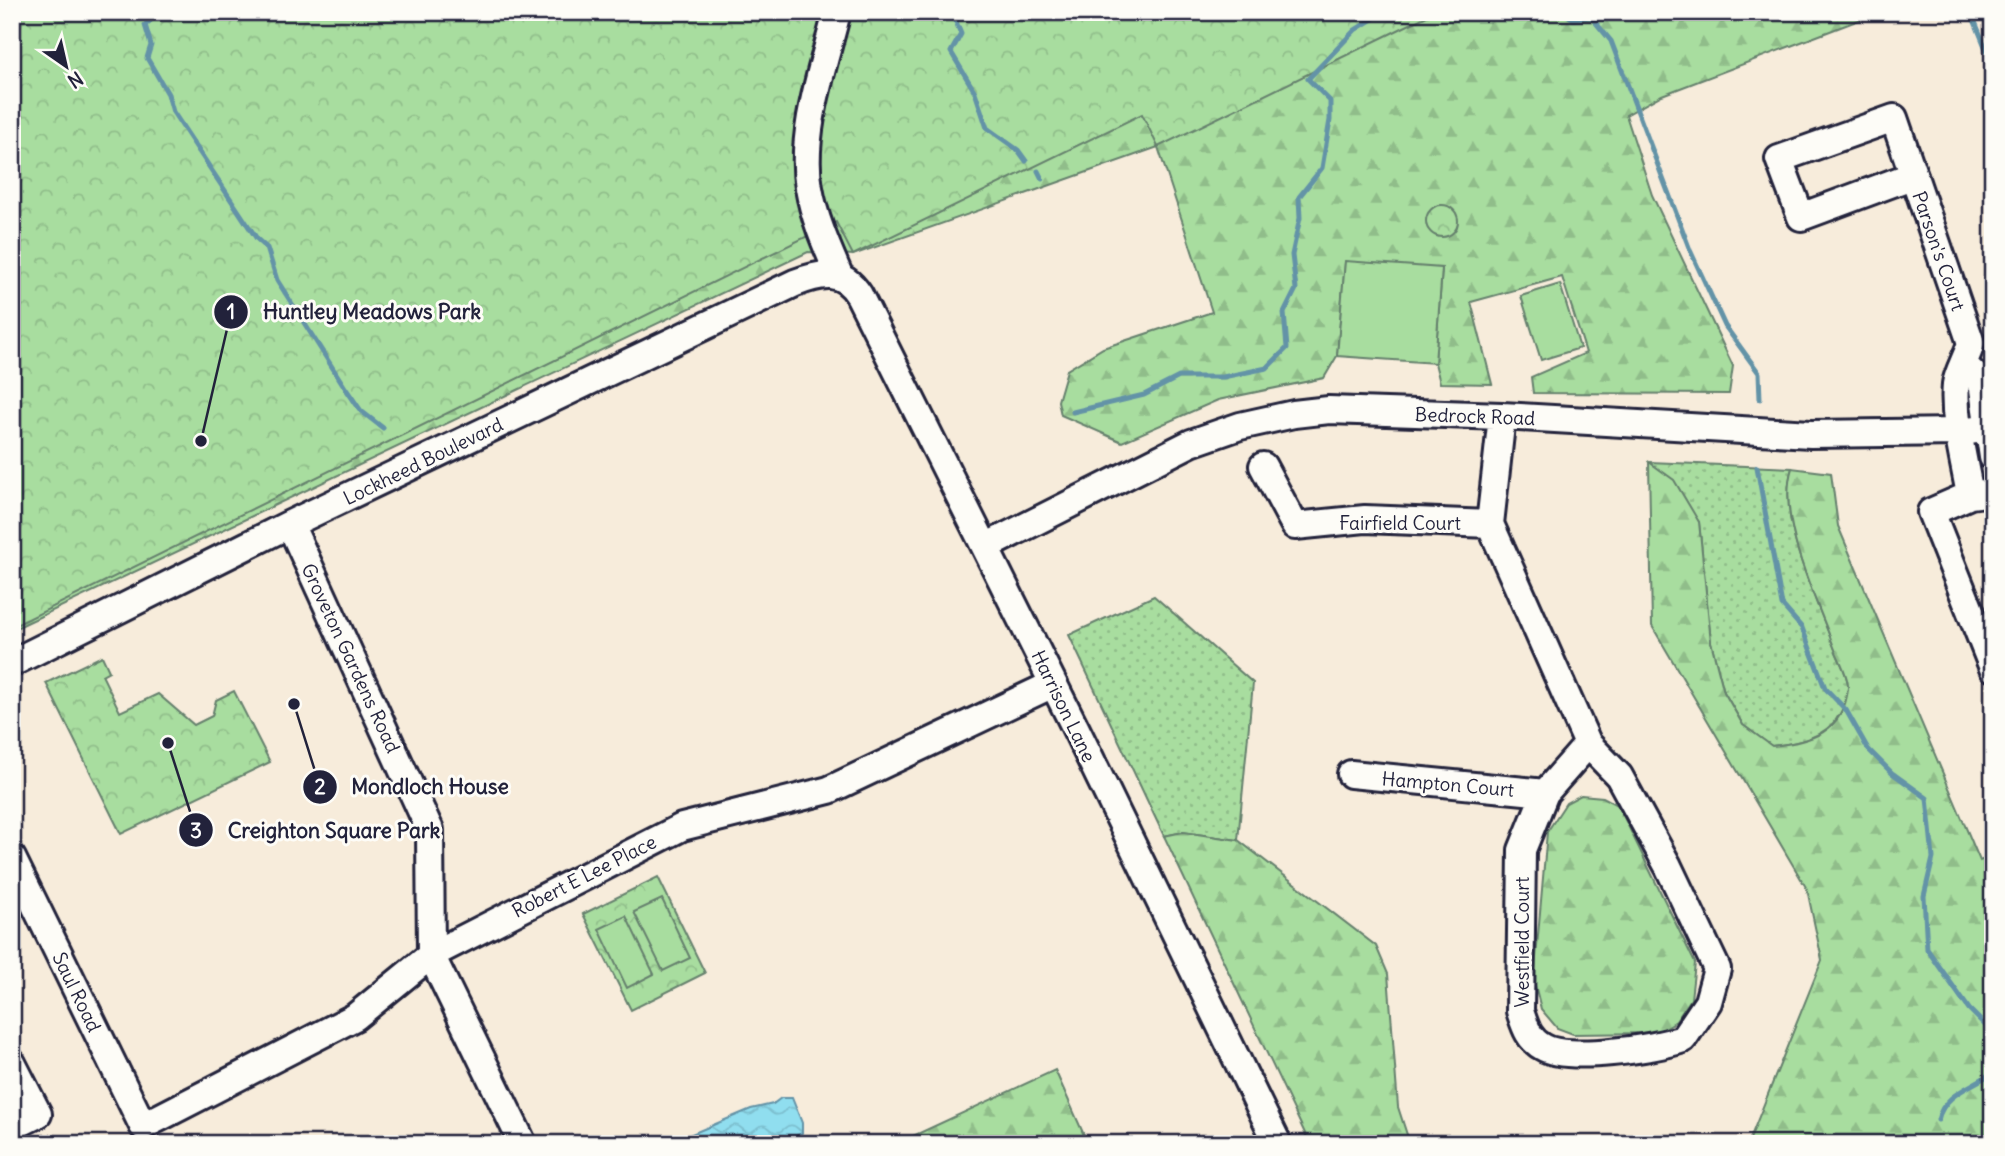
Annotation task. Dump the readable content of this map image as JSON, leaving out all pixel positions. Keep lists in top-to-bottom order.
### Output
{
  "streets": {
    "street": [
      "Parson's Court",
      "Bedrock Road",
      "Lockheed Boulevard",
      "Fairfield Court",
      "Groveton Gardens Road",
      "Harrison Lane",
      "Hampton Court",
      "Robert E Lee Place",
      "Westfield Court",
      "Saul Road"
    ]
  },
  "crossings": [
    ["Parson's Court", "Bedrock Road"],
    ["Bedrock Road", "Harrison Lane"],
    ["Lockheed Boulevard", "Groveton Gardens Road"],
    ["Lockheed Boulevard", "Harrison Lane"],
    ["Fairfield Court", "Westfield Court"],
    ["Groveton Gardens Road", "Robert E Lee Place"],
    ["Harrison Lane", "Robert E Lee Place"],
    ["Hampton Court", "Westfield Court"],
    ["Robert E Lee Place", "Saul Road"]
  ],
  "places": ["Huntley Meadows Park", "Mondloch House", "Creighton Square Park"],
  "north": "bottom right"
}
